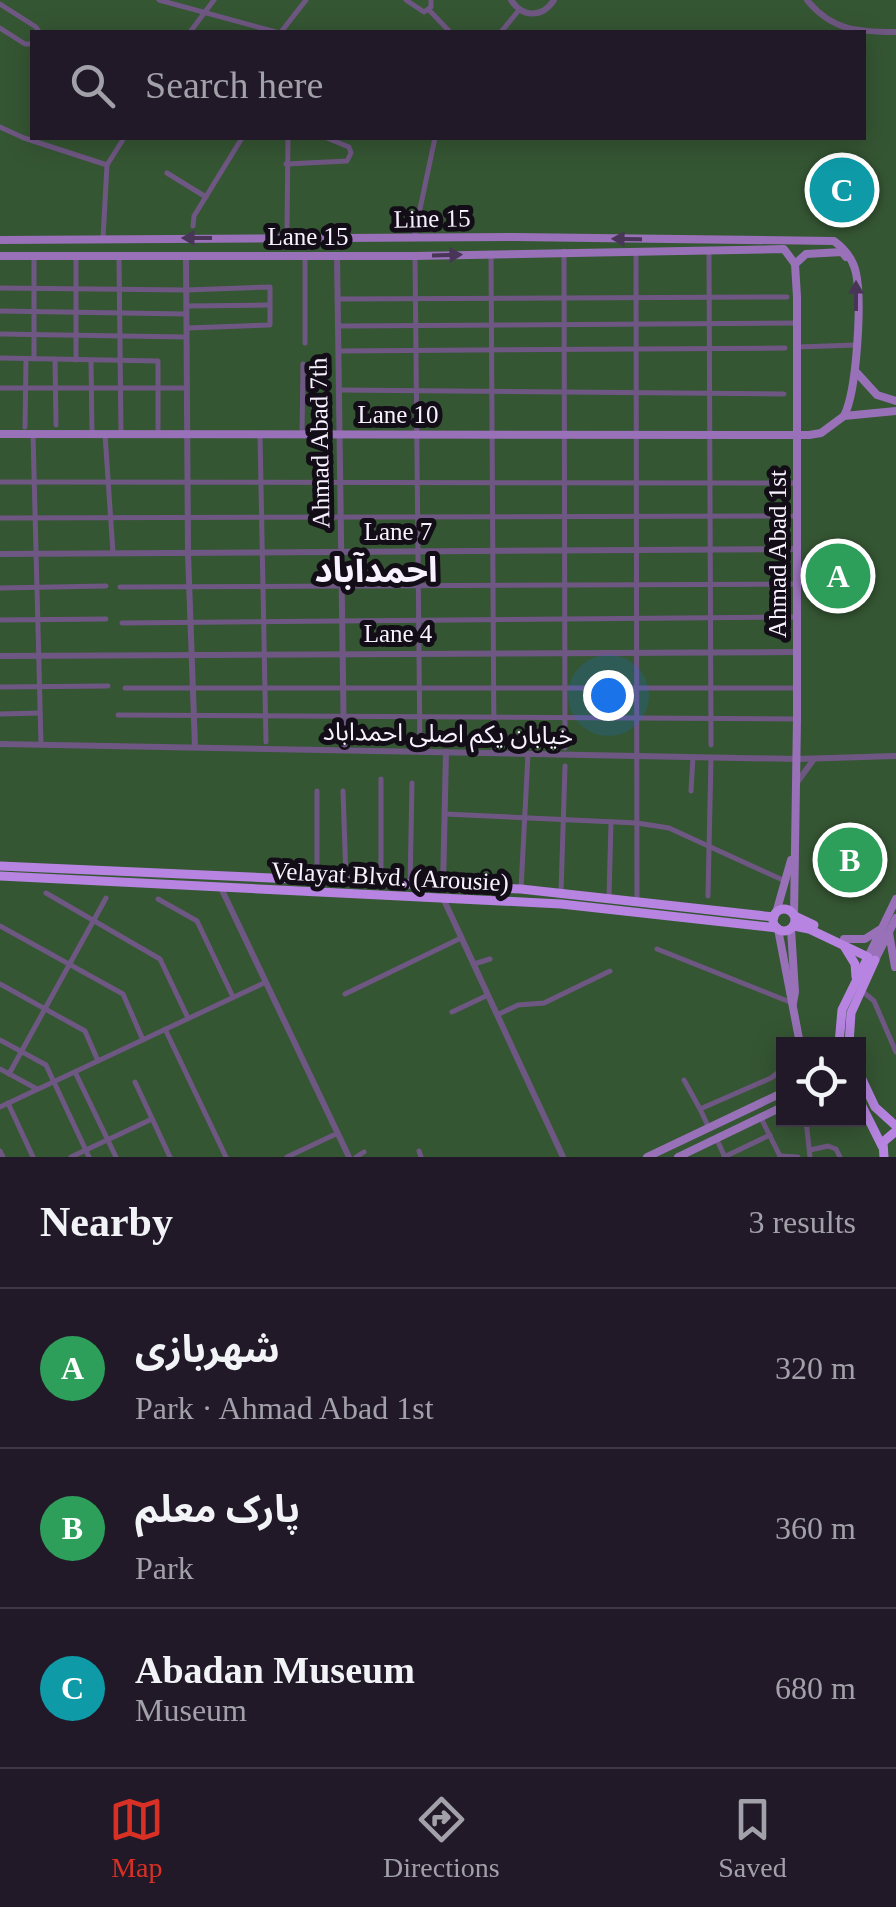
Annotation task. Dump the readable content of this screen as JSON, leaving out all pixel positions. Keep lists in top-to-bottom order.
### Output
{
  "streets": {
    "main road": [
      "Line 15",
      "Lane 15",
      "Lane 10",
      "Ahmad Abad 1st",
      "Velayat Blvd. (Arousie)"
    ],
    "street": [
      "Ahmad Abad 7th",
      "Lane 7",
      "Lane 4",
      "خیابان یکم اصلی احمداباد"
    ]
  },
  "crossings": [
    ["Line 15", "Lane 15"],
    ["Lane 15", "Ahmad Abad 7th"],
    ["Lane 15", "Ahmad Abad 1st"],
    ["Lane 10", "Ahmad Abad 7th"],
    ["Lane 10", "Ahmad Abad 1st"],
    ["Ahmad Abad 7th", "Lane 7"],
    ["Ahmad Abad 7th", "Lane 4"],
    ["Ahmad Abad 7th", "خیابان یکم اصلی احمداباد"],
    ["Lane 7", "Ahmad Abad 1st"],
    ["Ahmad Abad 1st", "Lane 4"],
    ["Ahmad Abad 1st", "خیابان یکم اصلی احمداباد"]
  ],
  "one_way": ["Line 15"],
  "districts": ["احمدآباد"],
  "page": {
    "search": "Search here",
    "pins": ["C", "A", "B"],
    "heading": ["Nearby", "3 results"],
    "list": [
      {
        "mark": "A",
        "name": "شهربازی",
        "note": "Park · Ahmad Abad 1st",
        "value": "320 m"
      },
      {
        "mark": "B",
        "name": "پارک معلم",
        "note": "Park",
        "value": "360 m"
      },
      {
        "mark": "C",
        "name": "Abadan Museum",
        "note": "Museum",
        "value": "680 m"
      }
    ],
    "nav": ["Map", "Directions", "Saved"]
  }
}
